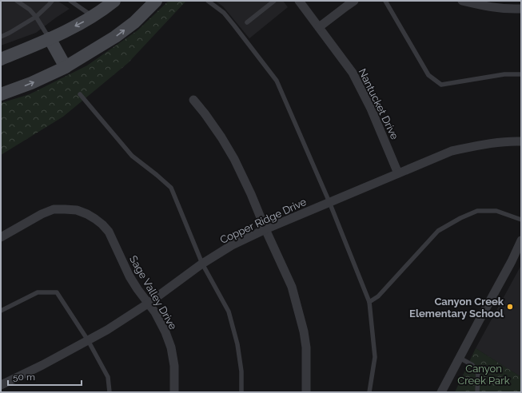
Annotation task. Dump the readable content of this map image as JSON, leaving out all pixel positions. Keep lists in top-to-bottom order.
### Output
{
  "streets": {
    "street": ["Nantucket Drive", "Copper Ridge Drive", "Sage Valley Drive"]
  },
  "crossings": [
    ["Nantucket Drive", "Copper Ridge Drive"],
    ["Copper Ridge Drive", "Sage Valley Drive"]
  ],
  "parks": ["Canyon Creek Park"],
  "places": ["Canyon Creek Elementary School"],
  "scale_bar": "50 m"
}
